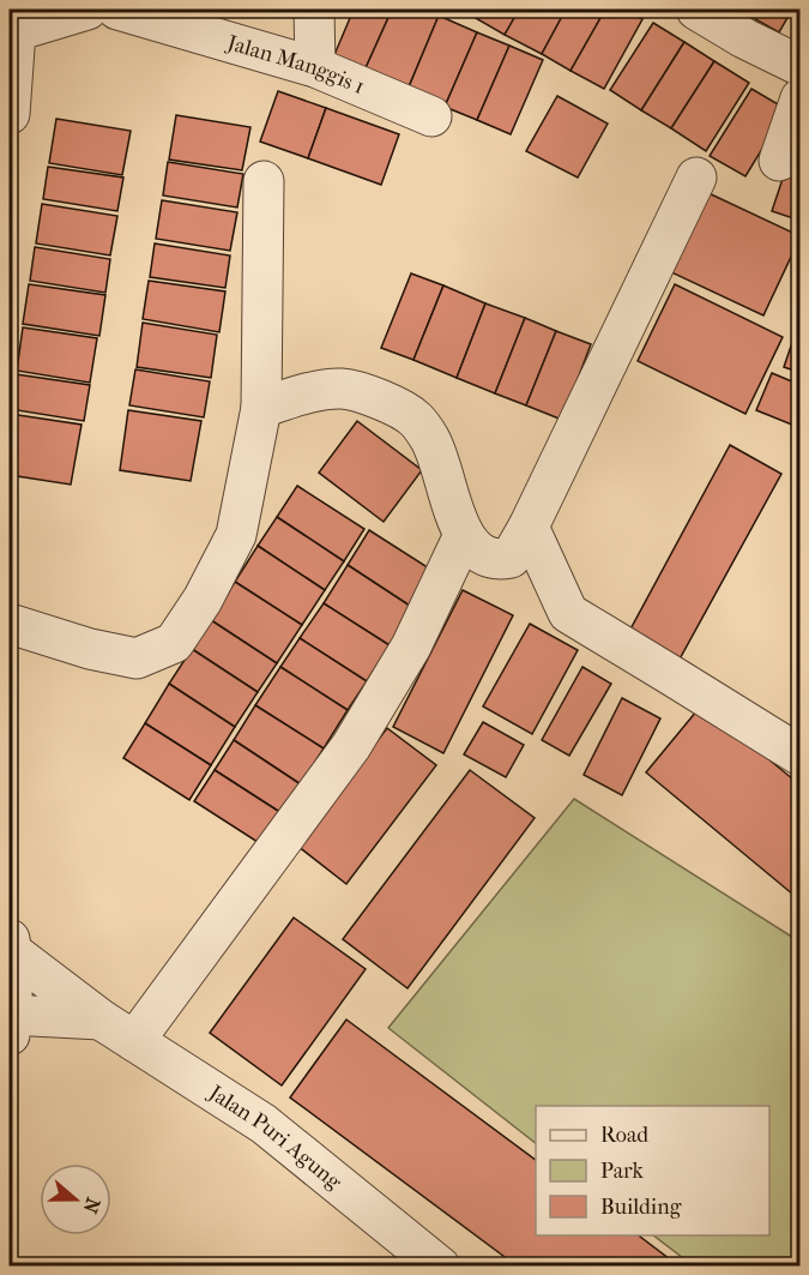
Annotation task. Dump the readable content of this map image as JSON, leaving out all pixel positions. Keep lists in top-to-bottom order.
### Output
{
  "streets": {
    "street": ["Jalan Manggis 1", "Jalan Puri Agung"]
  },
  "legend": ["Road", "Park", "Building"],
  "north": "right"
}
